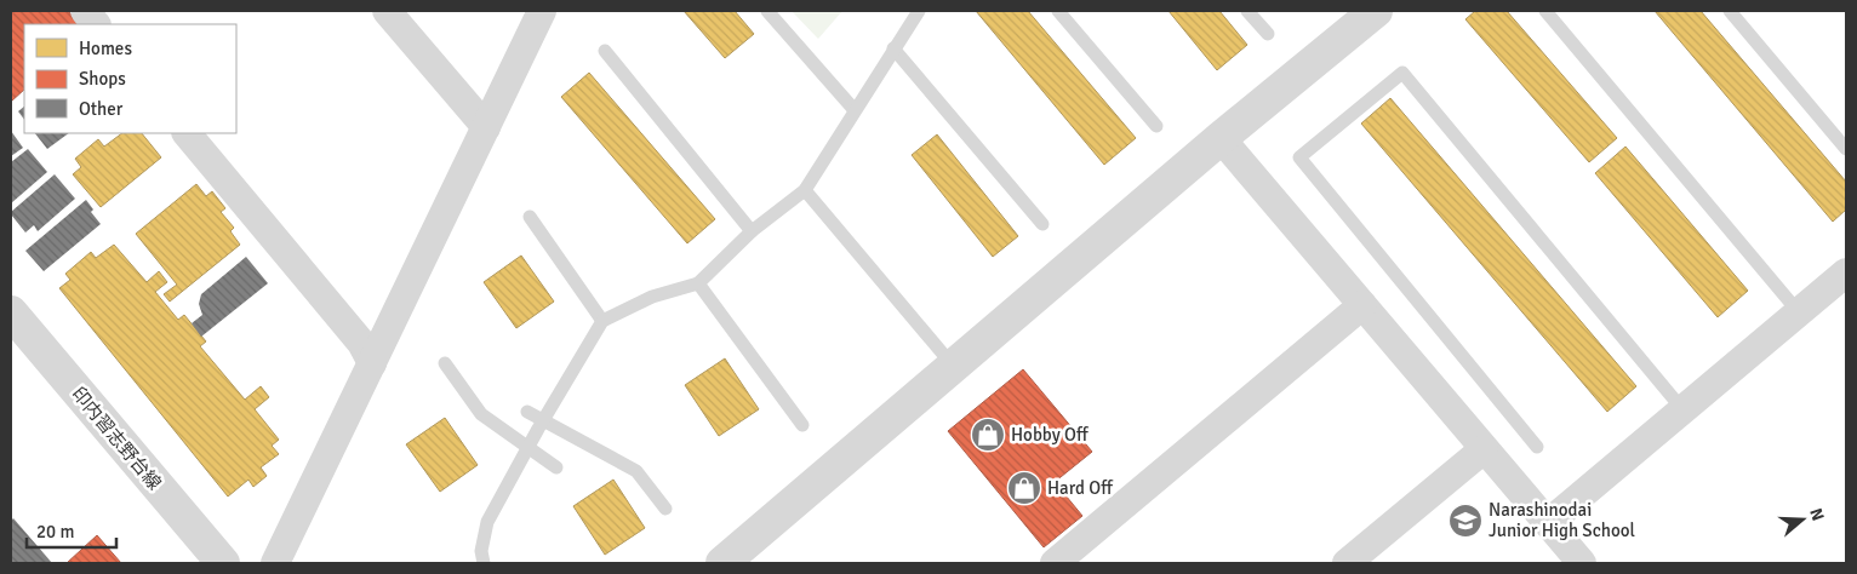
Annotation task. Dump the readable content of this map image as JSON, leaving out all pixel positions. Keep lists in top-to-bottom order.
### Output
{
  "streets": {
    "street": ["印内習志野台線"]
  },
  "places": {
    "shop": ["Hobby Off", "Hard Off"],
    "school or university": ["Narashinodai Junior High School"]
  },
  "legend": ["Homes", "Shops", "Other"],
  "scale_bar": "20 m",
  "north": "right"
}
